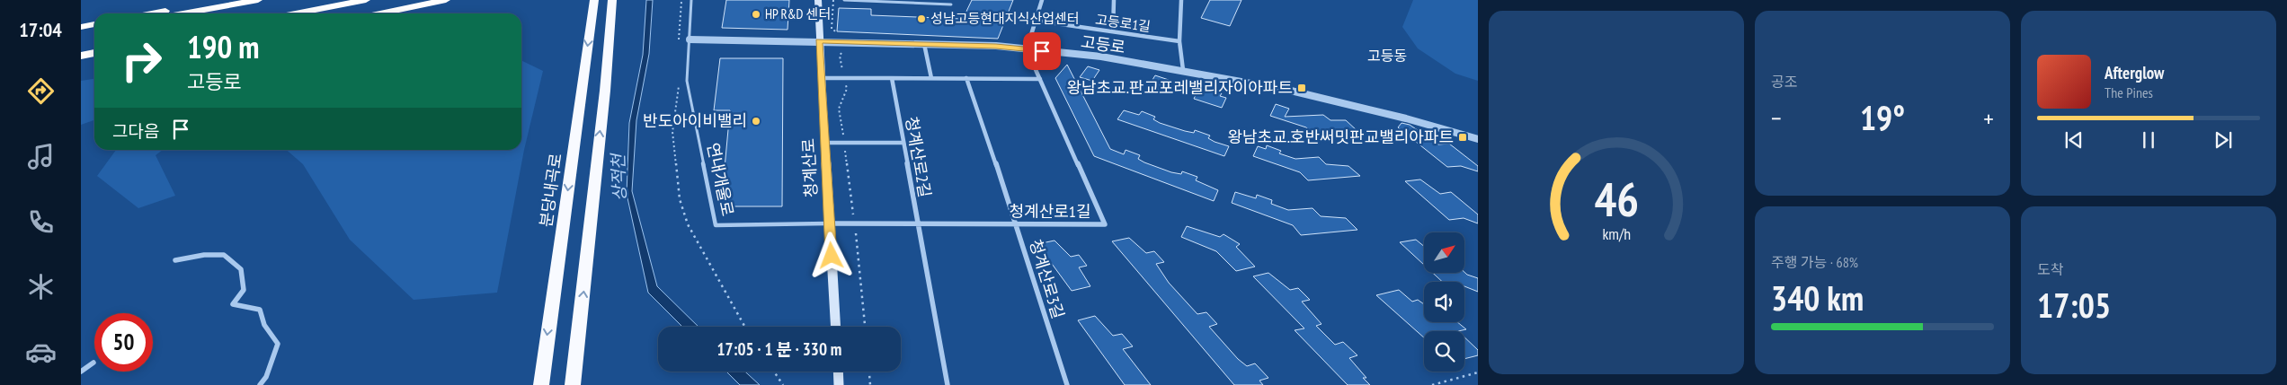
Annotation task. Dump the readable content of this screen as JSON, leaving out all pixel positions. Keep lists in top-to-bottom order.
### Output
{
  "streets": {
    "highway": ["분당내곡로"],
    "main road": ["청계산로"],
    "street": [
      "고등로1길",
      "고등로",
      "청계산로2길",
      "청계산로1길",
      "청계산로3길"
    ],
    "lane": ["연내개울로"]
  },
  "crossings": [
    ["고등로", "청계산로"],
    ["고등로", "연내개울로"],
    ["고등로", "청계산로1길"],
    ["청계산로2길", "청계산로1길"],
    ["청계산로", "연내개울로"],
    ["청계산로", "청계산로1길"],
    ["연내개울로", "청계산로1길"],
    ["청계산로1길", "청계산로3길"]
  ],
  "districts": ["고등동"],
  "water": ["상적천"],
  "places": {
    "other": ["HP R&D 센터", "성남고등현대지식산업센터", "반도아이비밸리"],
    "transit": ["왕남초교.판교포레밸리자이아파트", "왕남초교.호반써밋판교밸리아파트"]
  },
  "north": "top right",
  "page": {
    "tabs": "17:04",
    "tile": [
      "공조",
      ["주행 가능 · 68%", "340 km"],
      ["도착", "17:05"]
    ],
    "turn": ["190 m", "고등로"],
    "song": ["Afterglow", "The Pines"],
    "heat": ["−", "19°", "+"],
    "then": "그다음",
    "limit": "50",
    "trip": "17:05 · 1 분 · 330 m",
    "gauge": ["46", "km/h"]
  }
}
